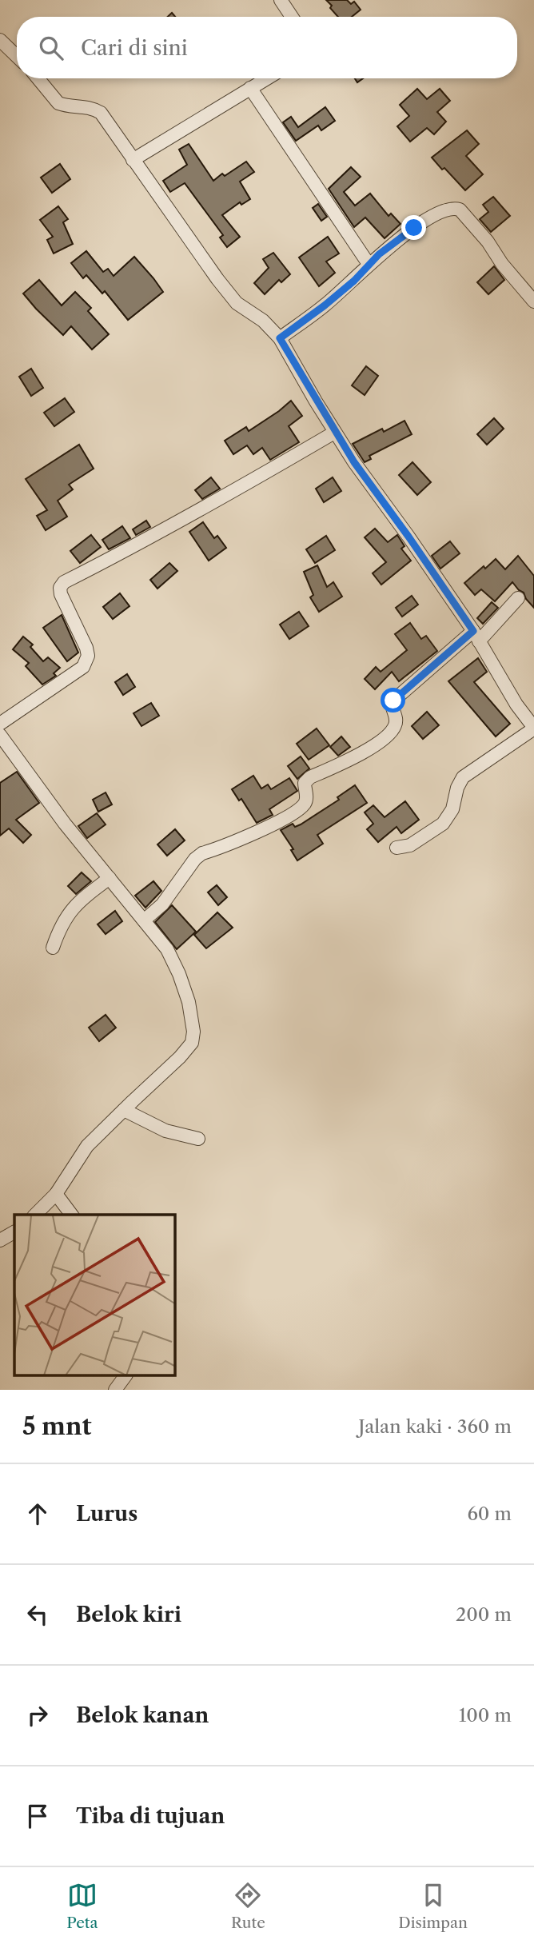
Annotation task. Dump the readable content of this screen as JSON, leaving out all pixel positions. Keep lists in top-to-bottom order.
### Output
{
  "page": {
    "search": "Cari di sini",
    "heading": ["5 mnt", "Jalan kaki · 360 m"],
    "list": [
      ["Lurus", "60 m"],
      ["Belok kiri", "200 m"],
      ["Belok kanan", "100 m"],
      "Tiba di tujuan"
    ],
    "nav": ["Peta", "Rute", "Disimpan"]
  }
}
